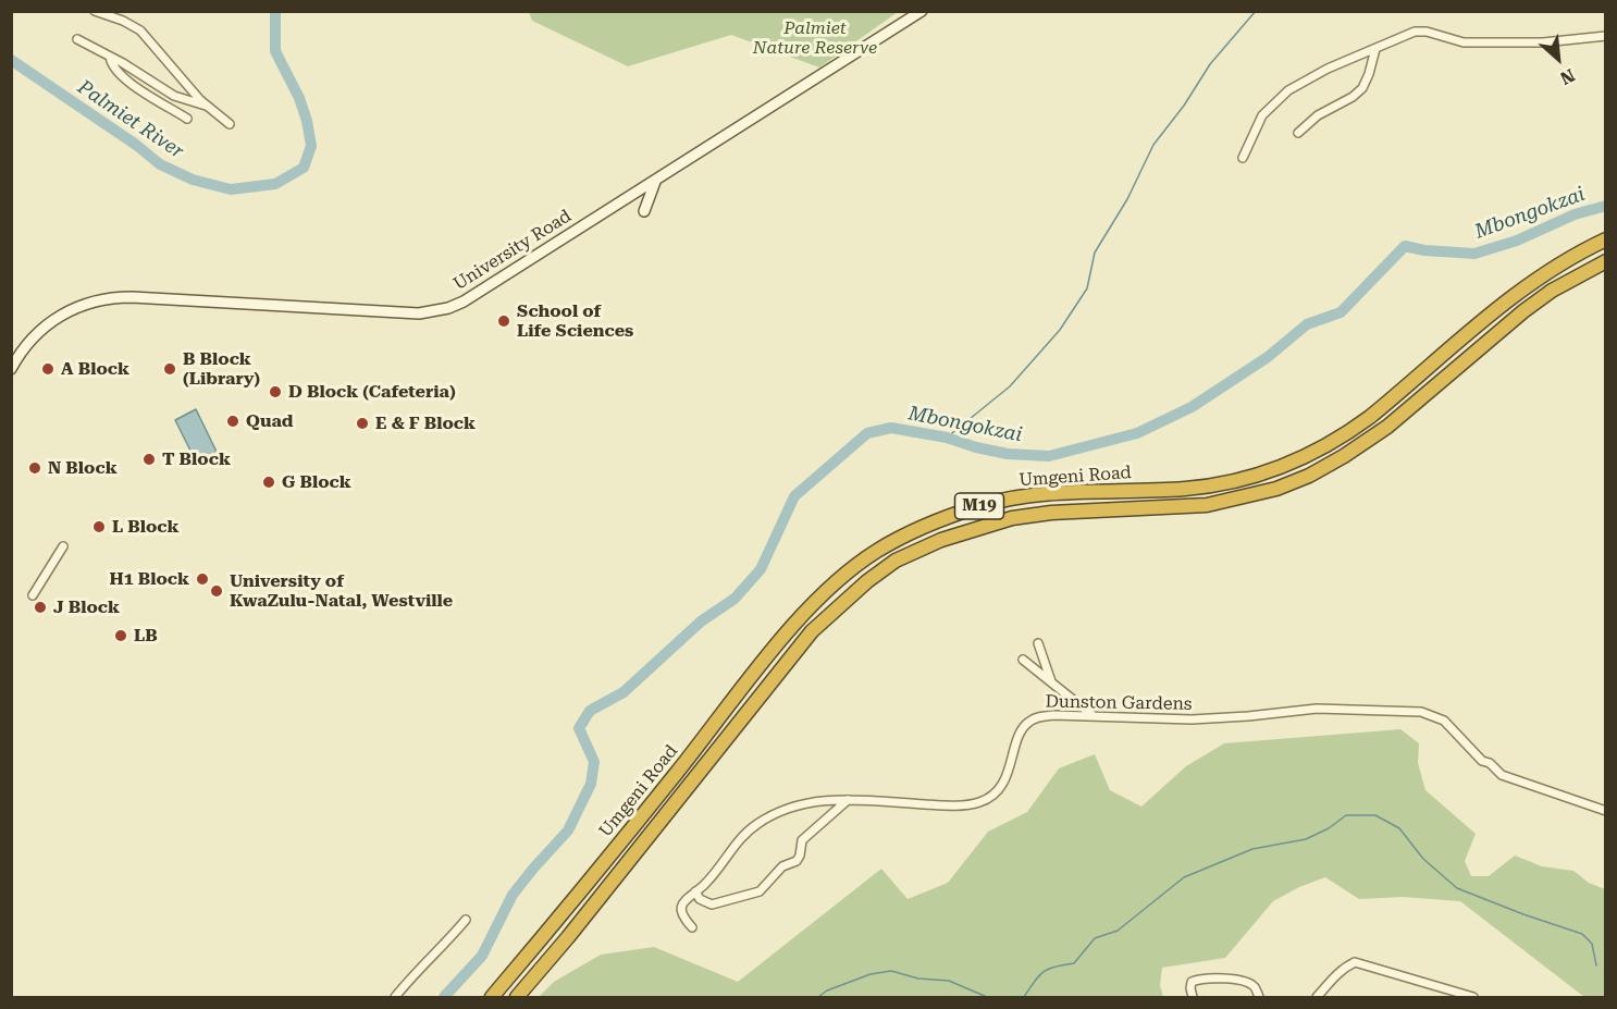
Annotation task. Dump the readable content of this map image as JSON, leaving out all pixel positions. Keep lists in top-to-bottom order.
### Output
{
  "streets": {
    "highway": ["Umgeni Road", "M19"],
    "street": ["University Road", "Dunston Gardens"]
  },
  "water": ["Palmiet River", "Mbongokzai"],
  "parks": ["Palmiet Nature Reserve"],
  "places": [
    "School of Life Sciences",
    "A Block",
    "B Block (Library)",
    "D Block (Cafeteria)",
    "Quad",
    "E & F Block",
    "T Block",
    "N Block",
    "G Block",
    "L Block",
    "H1 Block",
    "University of KwaZulu-Natal, Westville",
    "J Block",
    "LB"
  ],
  "north": "bottom right"
}
